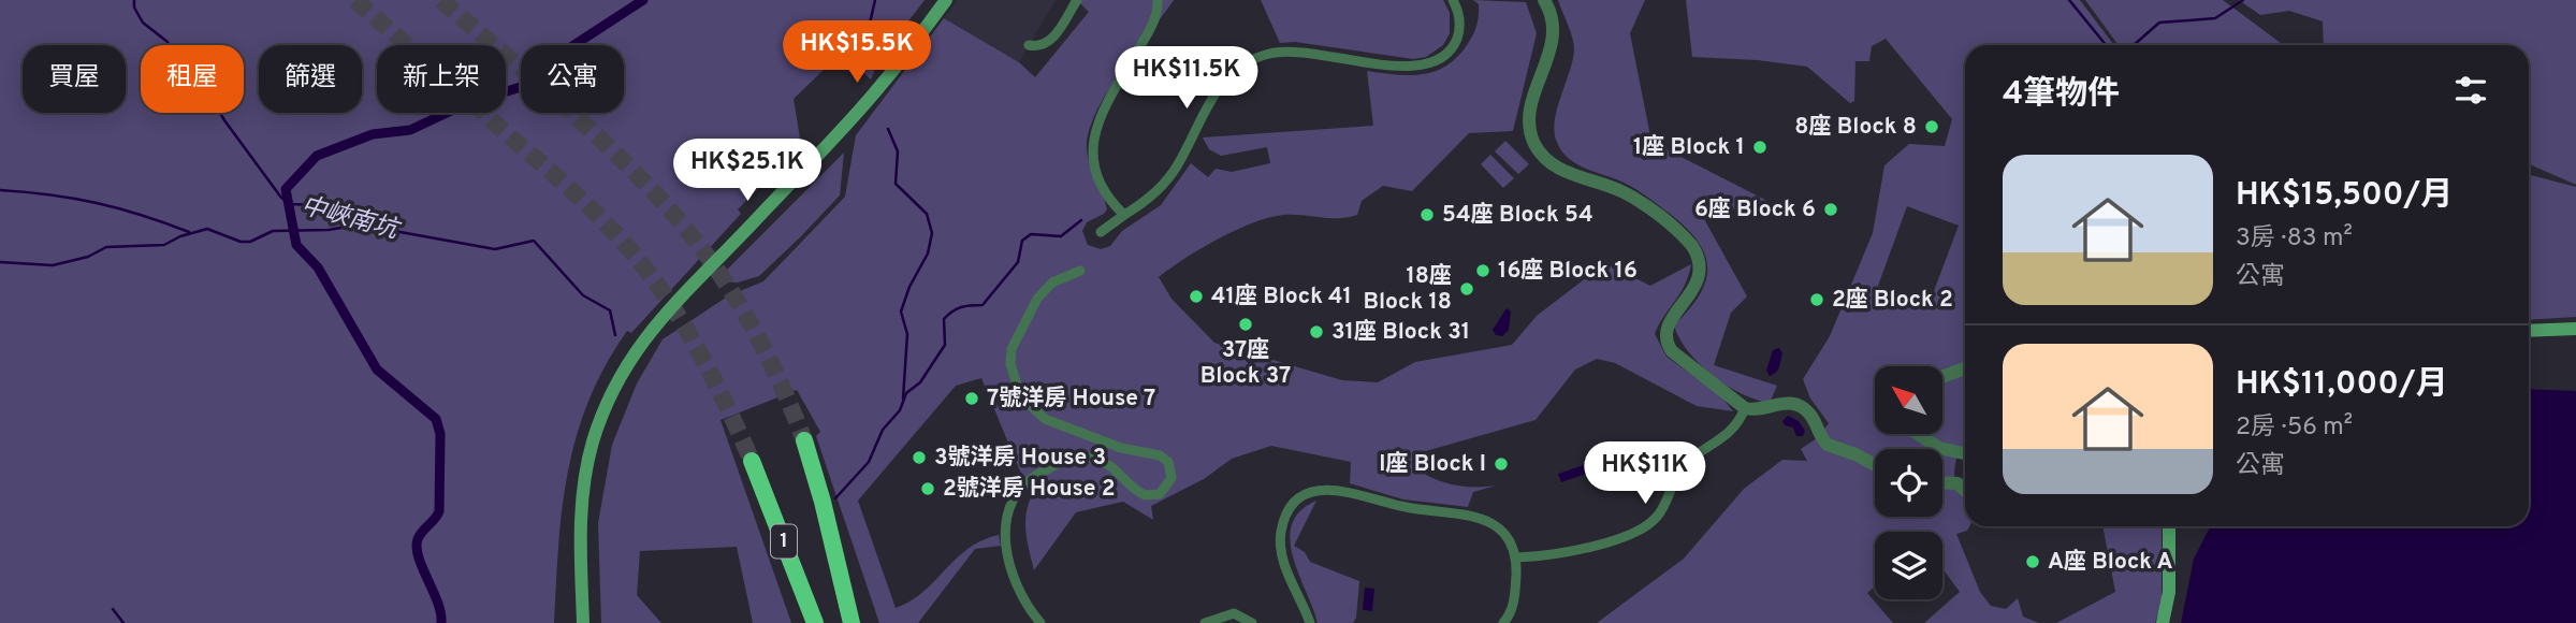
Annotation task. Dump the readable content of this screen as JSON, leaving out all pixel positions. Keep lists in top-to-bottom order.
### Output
{
  "streets": {
    "highway": ["1"]
  },
  "water": ["中峽南坑"],
  "places": [
    "8座 Block 8",
    "1座 Block 1",
    "6座 Block 6",
    "54座 Block 54",
    "16座 Block 16",
    "18座 Block 18",
    "41座 Block 41",
    "2座 Block 2",
    "37座 Block 37",
    "31座 Block 31",
    "7號洋房 House 7",
    "3號洋房 House 3",
    "I座 Block I",
    "2號洋房 House 2",
    "A座 Block A"
  ],
  "north": "top left",
  "page": {
    "price": [
      "HK$15.5K",
      "HK$11.5K",
      "HK$25.1K",
      "HK$11K"
    ],
    "chip": [
      "買屋",
      "租屋",
      "篩選",
      "新上架",
      "公寓"
    ],
    "heading": "4筆物件",
    "list": [
      {
        "name": "HK$15,500/月",
        "note": "3房 · 83 m² · 公寓"
      },
      {
        "name": "HK$11,000/月",
        "note": "2房 · 56 m² · 公寓"
      }
    ]
  }
}
